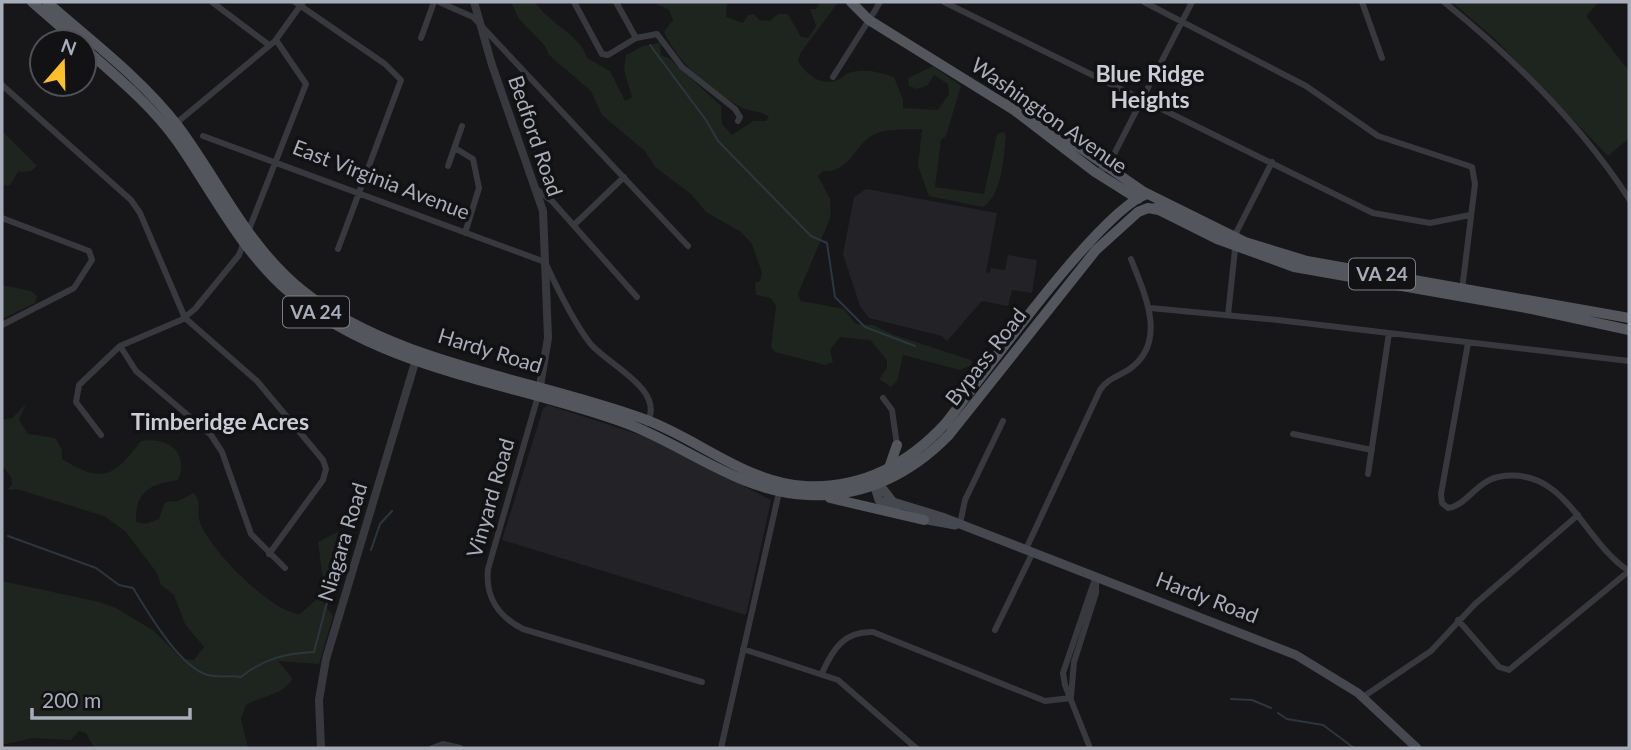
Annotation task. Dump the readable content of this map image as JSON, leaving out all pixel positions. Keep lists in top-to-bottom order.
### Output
{
  "streets": {
    "main road": [
      "Washington Avenue",
      "VA 24",
      "Hardy Road",
      "Bypass Road"
    ],
    "street": [
      "Bedford Road",
      "East Virginia Avenue",
      "Vinyard Road",
      "Niagara Road"
    ]
  },
  "crossings": [
    ["Washington Avenue", "VA 24"],
    ["Washington Avenue", "Bypass Road"],
    ["Bedford Road", "East Virginia Avenue"],
    ["Bedford Road", "Hardy Road"],
    ["Bedford Road", "Vinyard Road"],
    ["East Virginia Avenue", "Vinyard Road"],
    ["VA 24", "Hardy Road"],
    ["VA 24", "Bypass Road"],
    ["Hardy Road", "Bypass Road"],
    ["Hardy Road", "Vinyard Road"],
    ["Hardy Road", "Niagara Road"]
  ],
  "districts": ["Blue Ridge Heights", "Timberidge Acres"],
  "scale_bar": "200 m",
  "north": "top"
}
